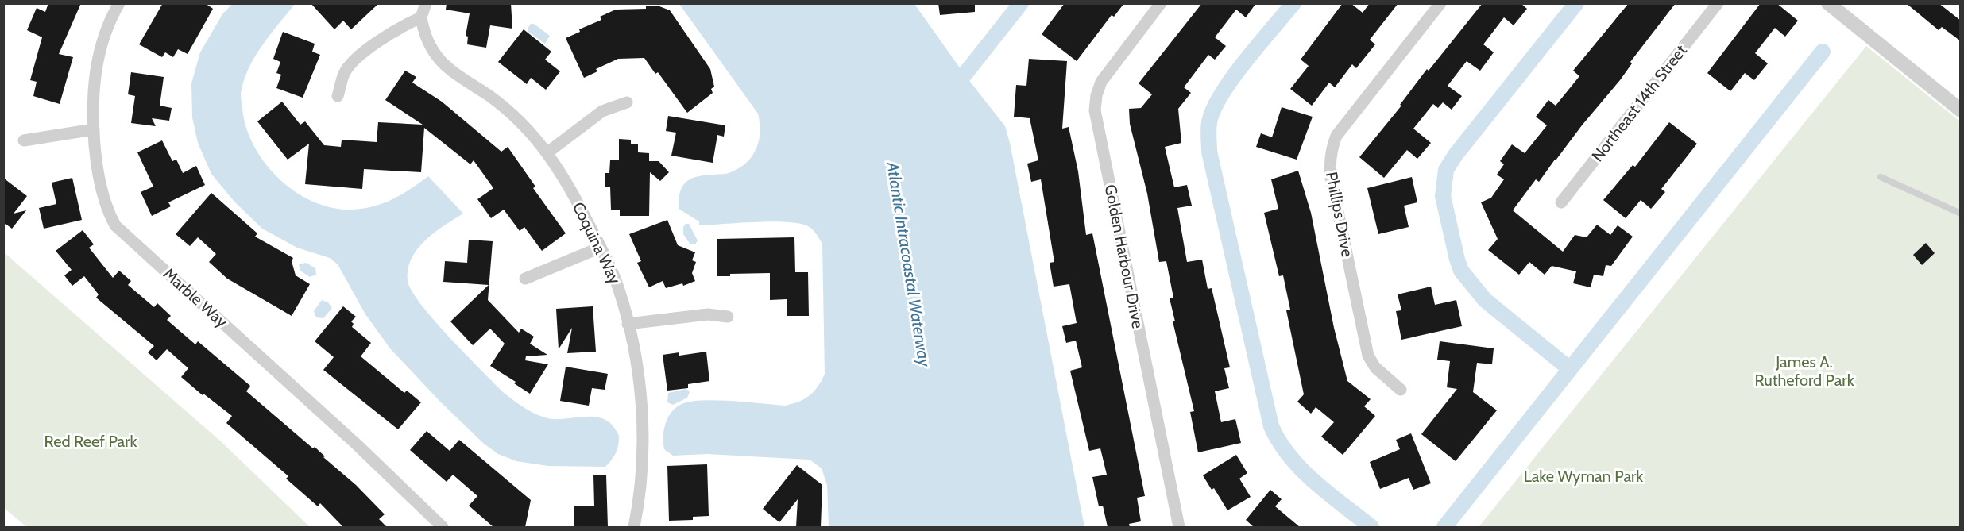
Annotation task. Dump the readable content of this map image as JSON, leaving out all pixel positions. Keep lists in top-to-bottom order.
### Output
{
  "streets": {
    "street": [
      "Northeast 14th Street",
      "Phillips Drive",
      "Coquina Way",
      "Golden Harbour Drive",
      "Marble Way"
    ]
  },
  "water": ["Atlantic Intracoastal Waterway"],
  "parks": ["James A. Rutheford Park", "Red Reef Park", "Lake Wyman Park"]
}
